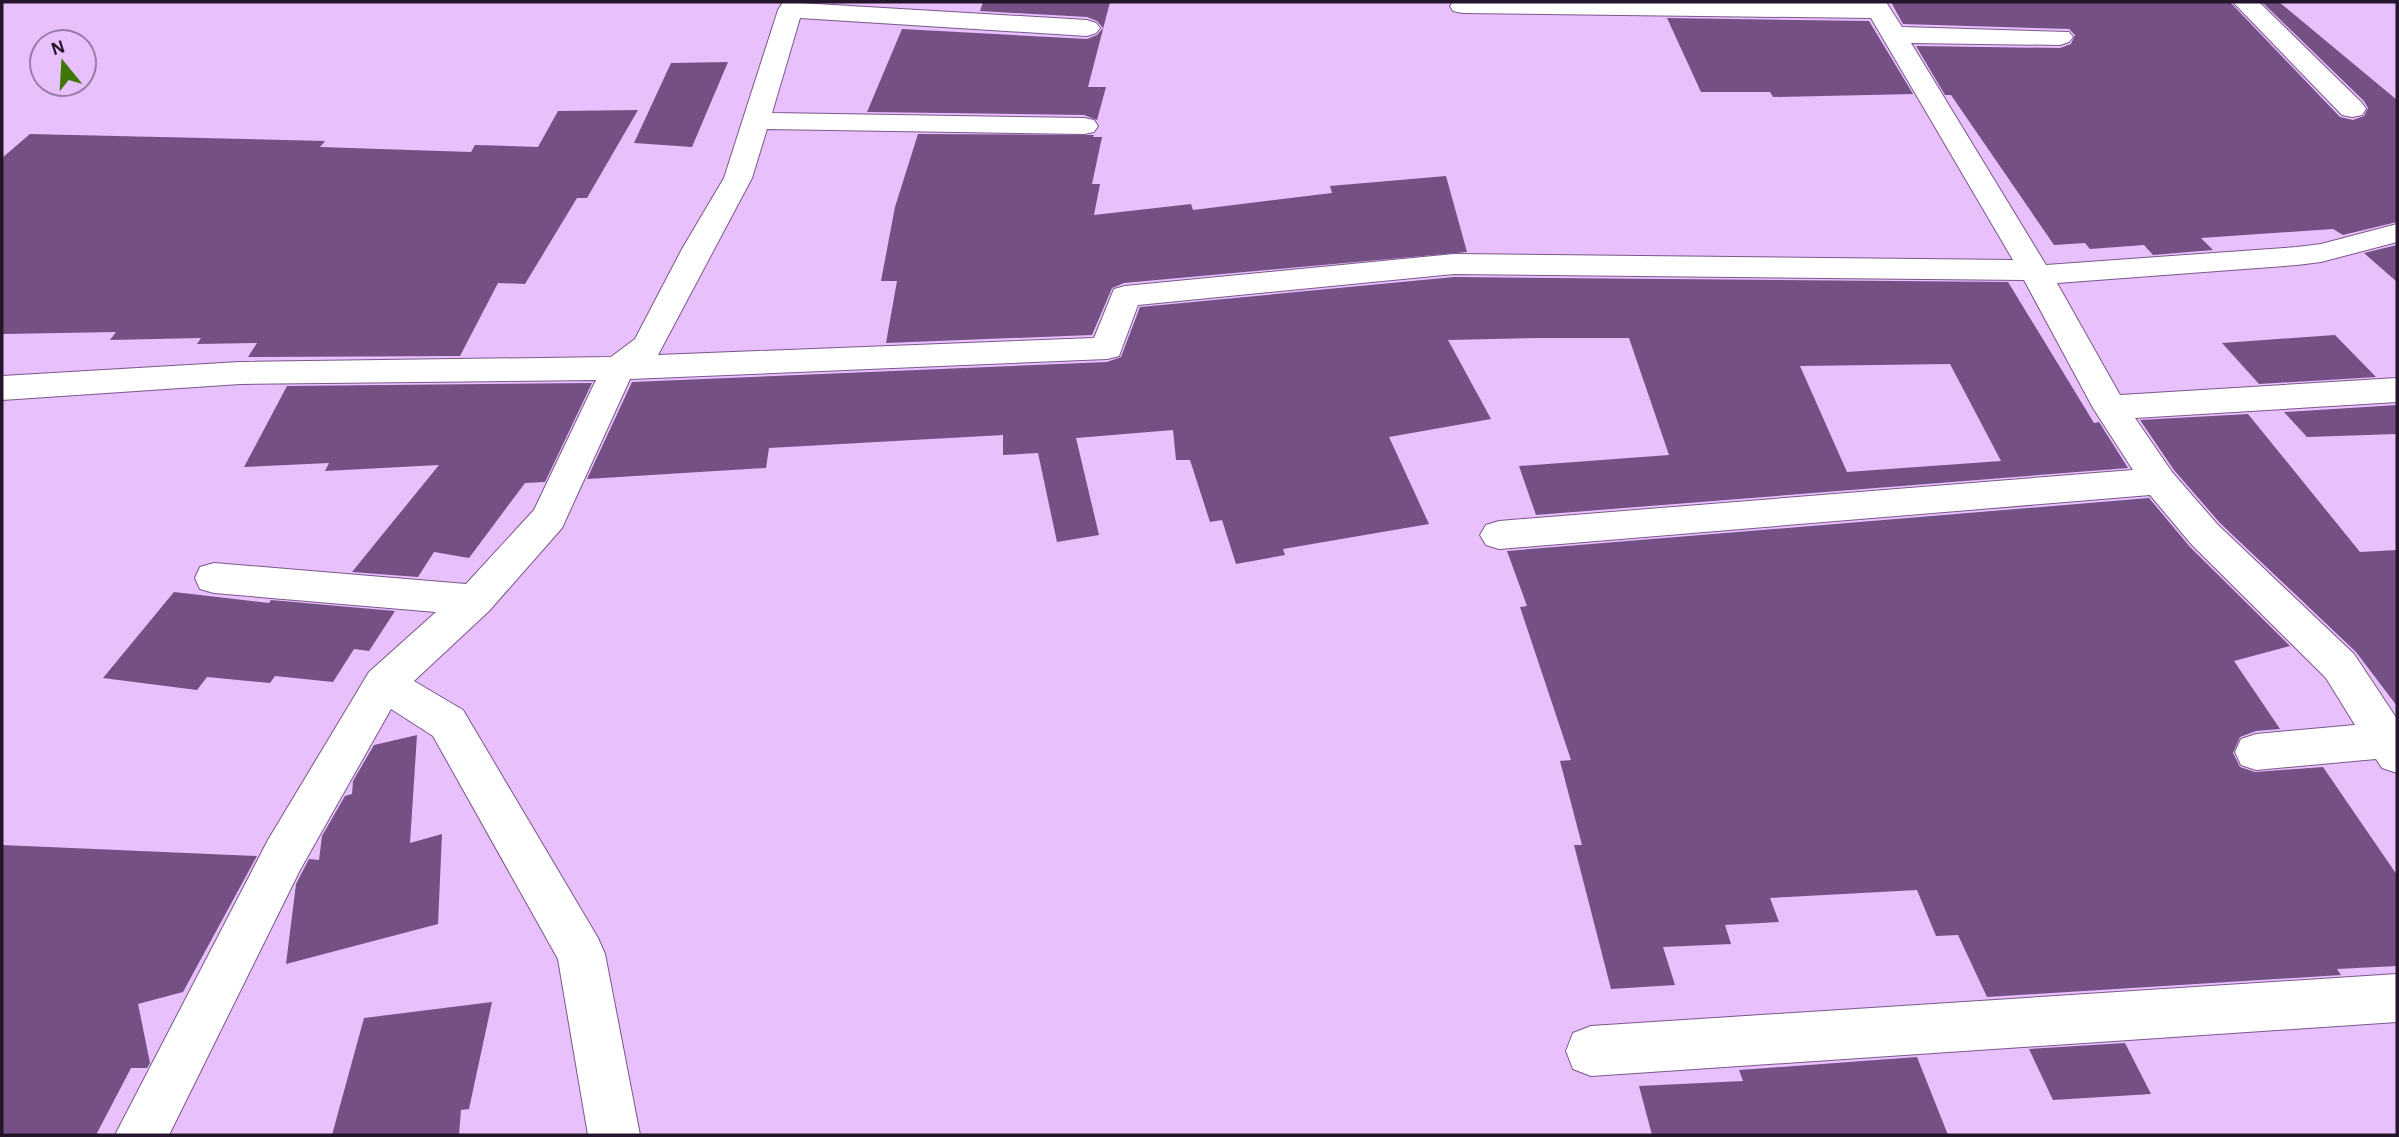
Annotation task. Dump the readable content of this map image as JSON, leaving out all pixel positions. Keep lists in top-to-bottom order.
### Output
{
  "north": "top"
}
